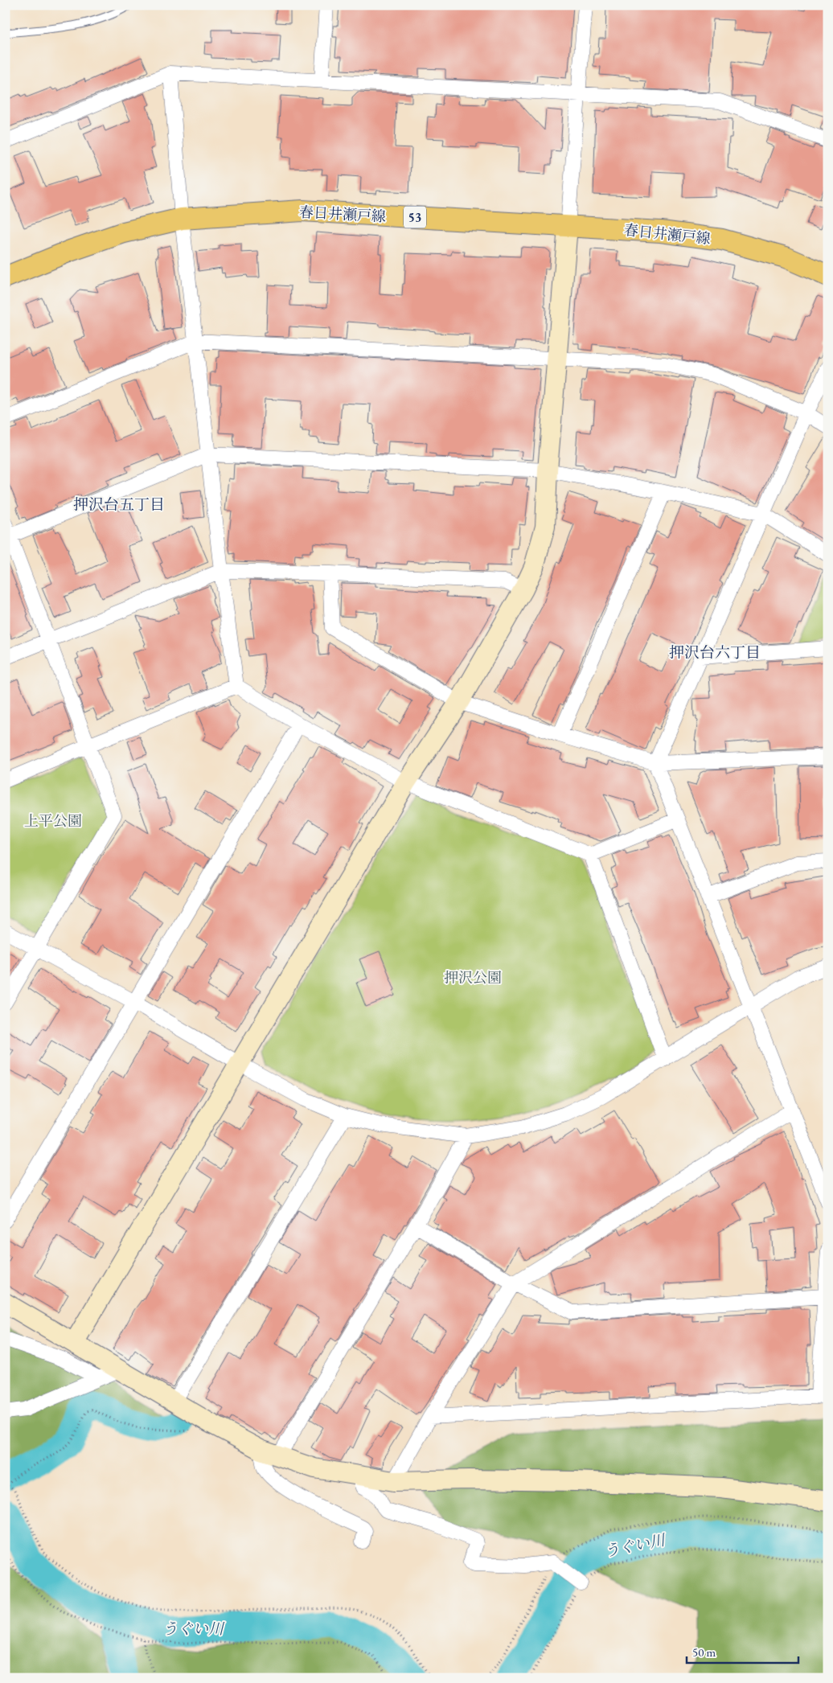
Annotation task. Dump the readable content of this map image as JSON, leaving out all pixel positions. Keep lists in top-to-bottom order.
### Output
{
  "streets": {
    "main road": ["春日井瀬戸線", "53"]
  },
  "districts": ["押沢台五丁目", "押沢台六丁目"],
  "water": ["うぐい川"],
  "parks": ["上平公園", "押沢公園"],
  "scale_bar": "50 m"
}
